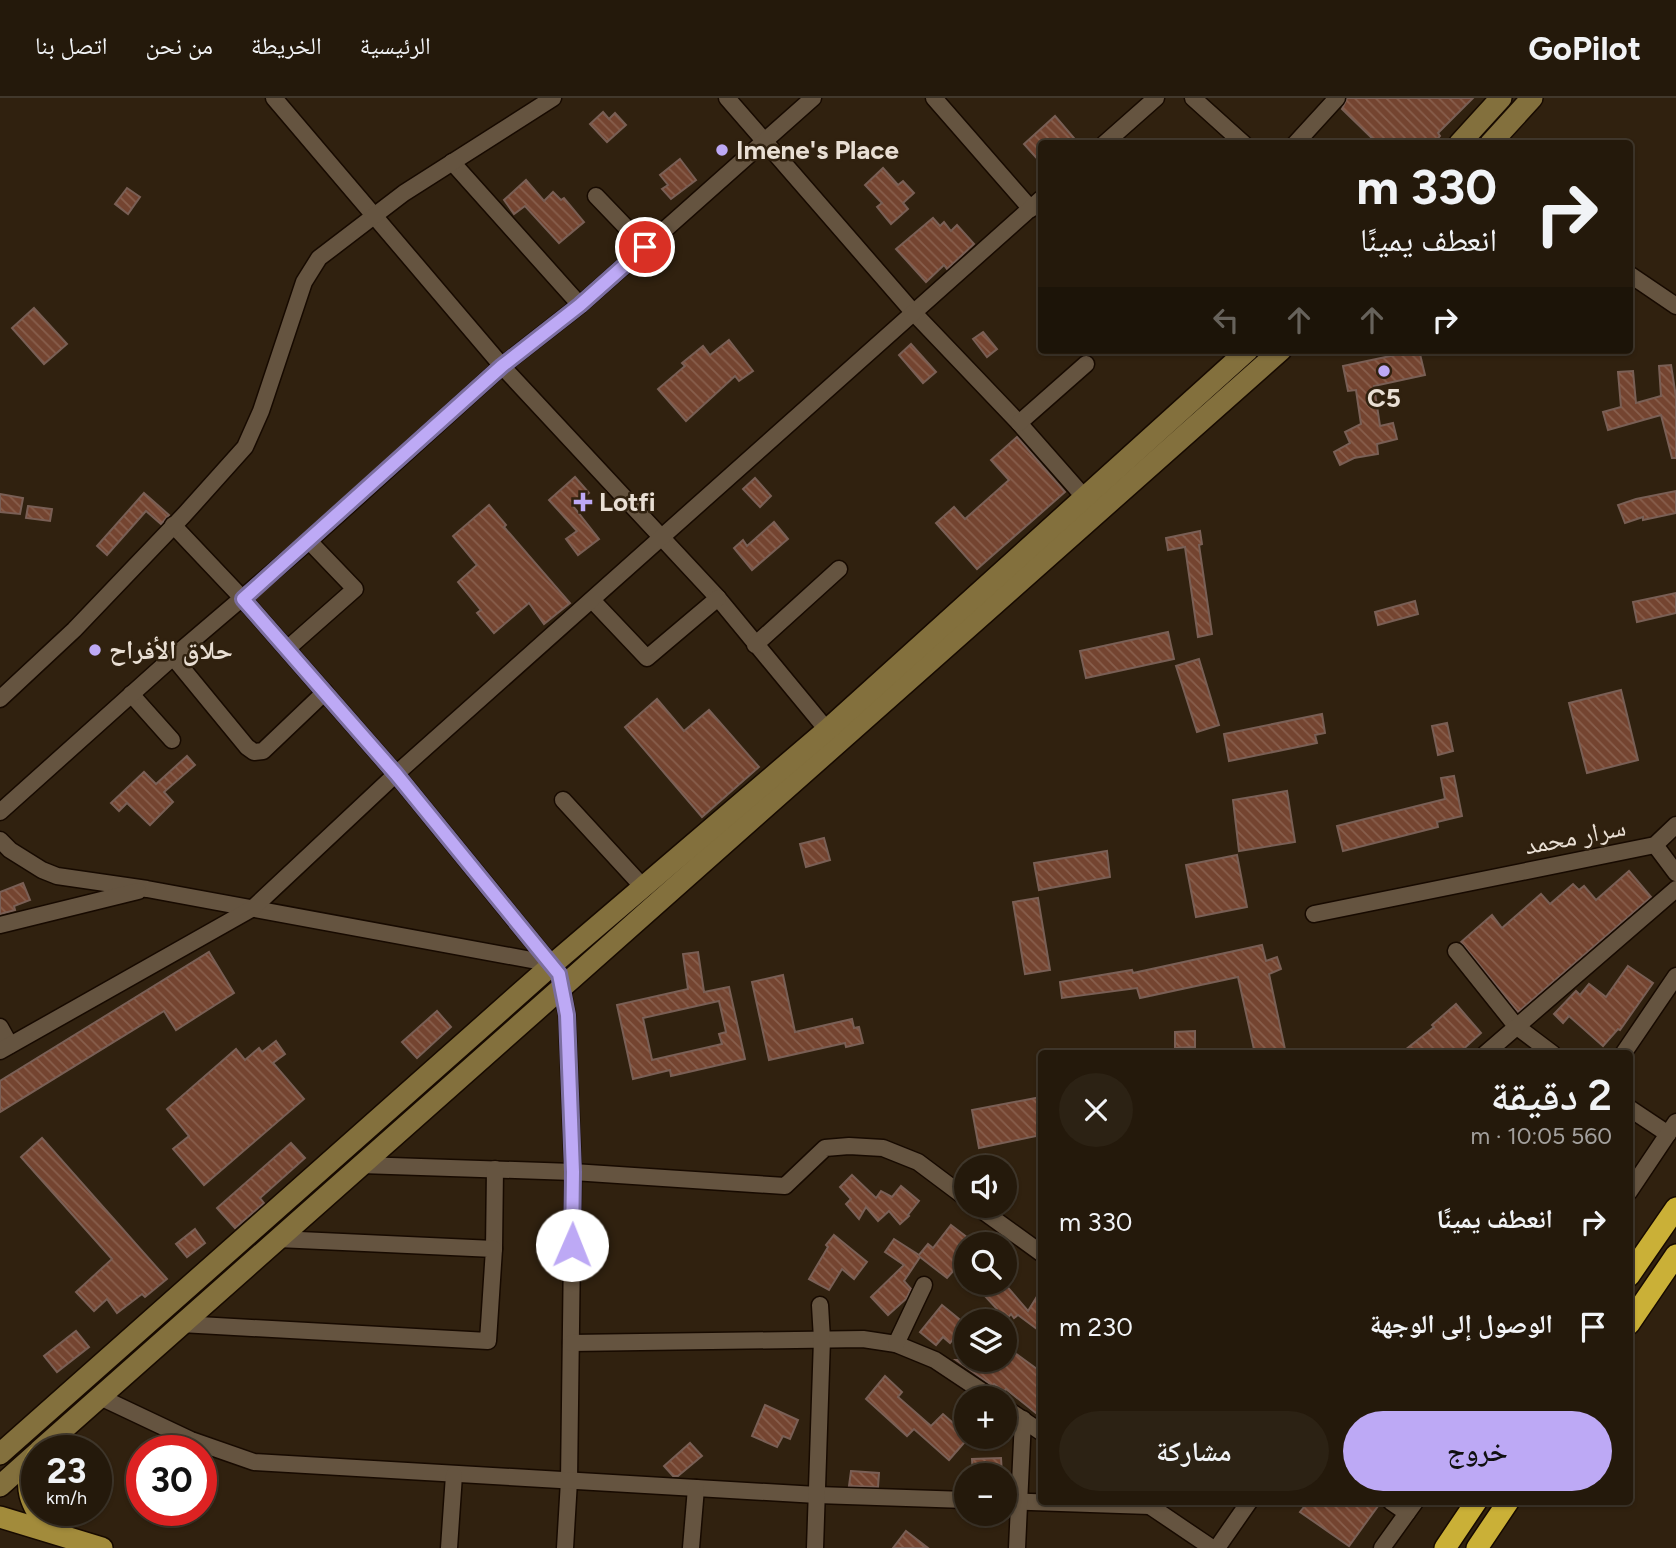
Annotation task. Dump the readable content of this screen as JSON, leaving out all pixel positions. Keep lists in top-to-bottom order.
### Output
{
  "streets": {
    "street": ["سرار محمد"]
  },
  "places": {
    "other": ["Imene's Place", "C5", "حلاق الأفراح"],
    "health": ["Lotfi"]
  },
  "page": {
    "header": "GoPilot",
    "nav": [
      "الرئيسية",
      "الخريطة",
      "من نحن",
      "اتصل بنا"
    ],
    "turn": ["330 m", "انعطف يمينًا"],
    "heading": ["2 دقيقة", "560 m · 10:05"],
    "map_buttons": ["+", "−"],
    "list": [
      {
        "name": "انعطف يمينًا",
        "value": "330 m"
      },
      {
        "name": "الوصول إلى الوجهة",
        "value": "230 m"
      }
    ],
    "buttons": ["خروج", "مشاركة"],
    "speed": "23 km/h",
    "limit": "30"
  }
}
